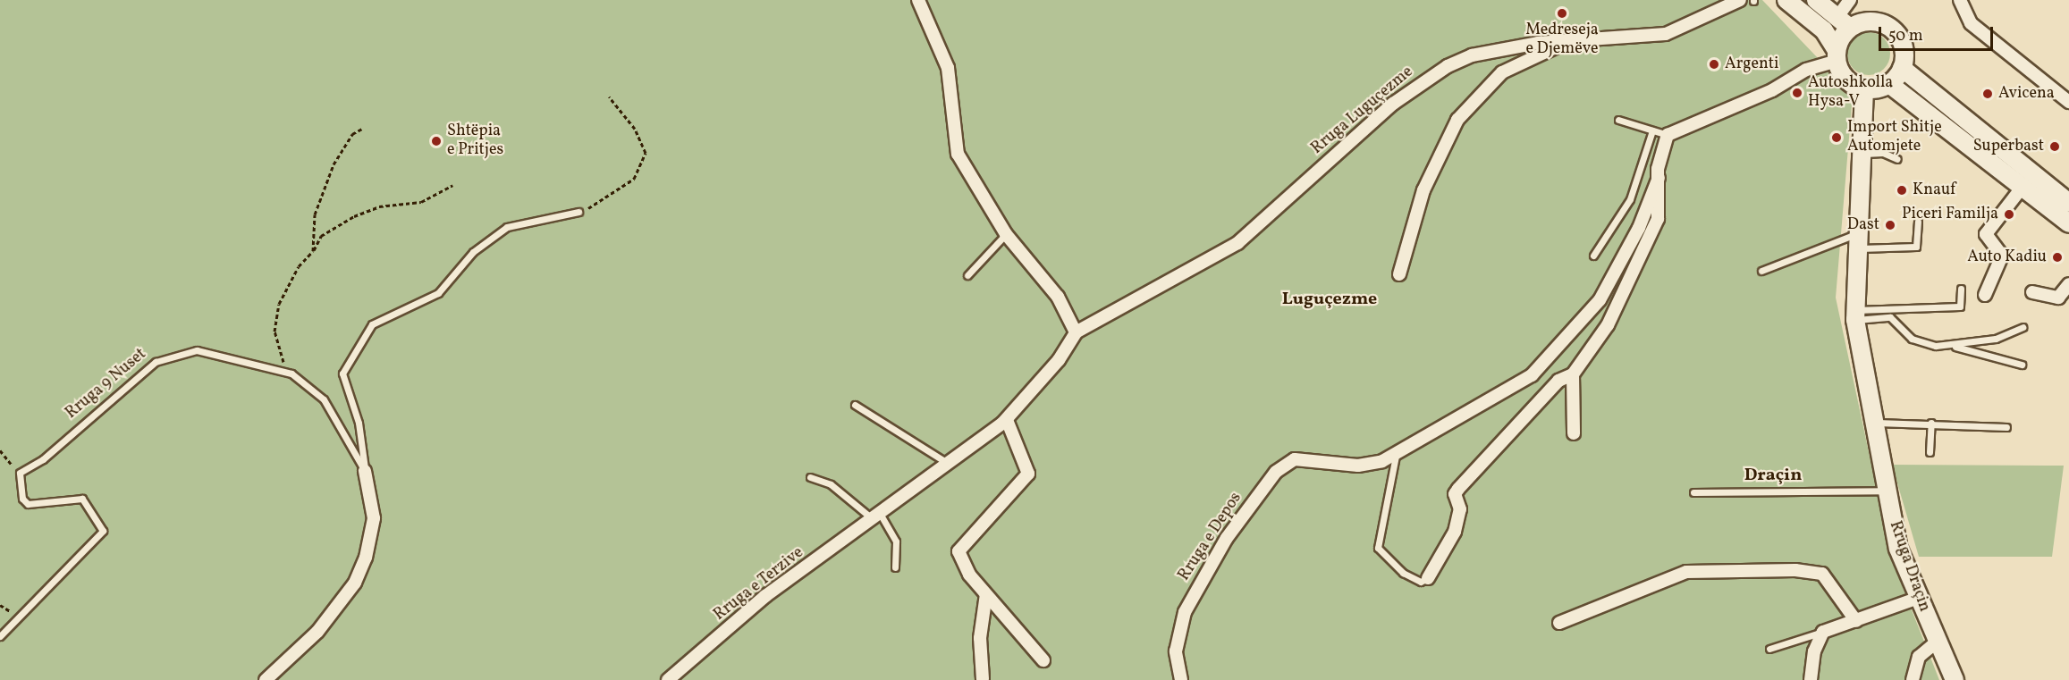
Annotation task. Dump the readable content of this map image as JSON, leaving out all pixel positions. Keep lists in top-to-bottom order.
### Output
{
  "streets": {
    "main road": ["Rruga Draçin"],
    "street": [
      "Rruga Luguçezme",
      "Rruga 9 Nuset",
      "Rruga e Depos",
      "Rruga e Terzive"
    ]
  },
  "crossings": [
    ["Rruga Luguçezme", "Rruga e Terzive"]
  ],
  "districts": ["Luguçezme", "Draçin"],
  "places": [
    "Medreseja e Djemëve",
    "Argenti",
    "Autoshkolla Hysa-V",
    "Avicena",
    "Import Shitje Automjete",
    "Shtëpia e Pritjes",
    "Superbast",
    "Knauf",
    "Piceri Familja",
    "Dast",
    "Auto Kadiu"
  ],
  "scale_bar": "50 m"
}
